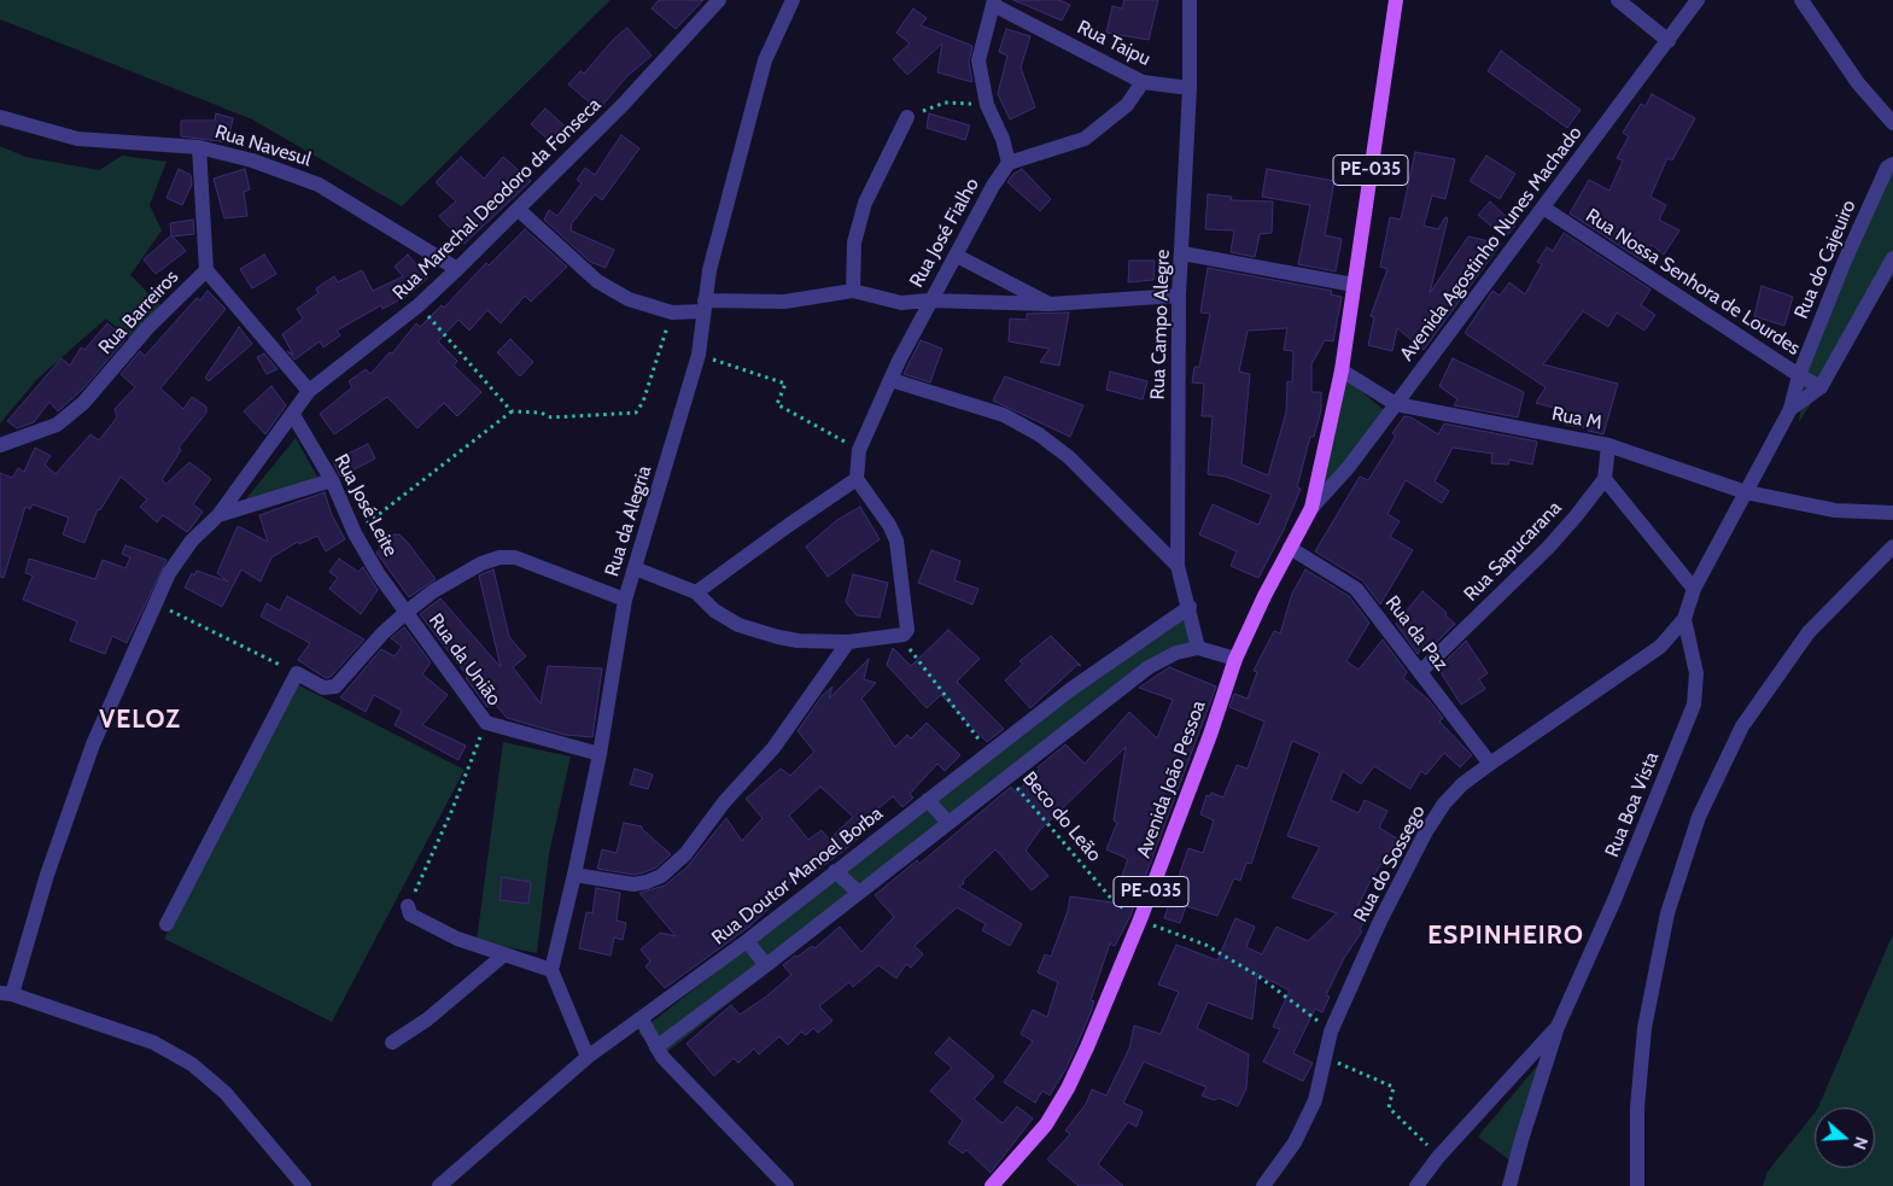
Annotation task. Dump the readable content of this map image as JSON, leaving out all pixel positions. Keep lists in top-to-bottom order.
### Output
{
  "streets": {
    "main road": ["PE-035", "Avenida João Pessoa"],
    "street": [
      "Rua Taipu",
      "Rua Navesul",
      "Rua Marechal Deodoro da Fonseca",
      "Rua José Fialho",
      "Avenida Agostinho Nunes Machado",
      "Rua do Cajeuiro",
      "Rua Nossa Senhora de Lourdes",
      "Rua Barreiros",
      "Rua Campo Alegre",
      "Rua M",
      "Rua José Leite",
      "Rua da Alegria",
      "Rua Sapucarana",
      "Rua da Paz",
      "Rua da União",
      "Rua Boa Vista",
      "Rua do Sossego",
      "Rua Doutor Manoel Borba"
    ],
    "path": ["Beco do Leão"]
  },
  "crossings": [
    ["Rua Taipu", "Rua Campo Alegre"],
    ["Rua Navesul", "Rua Marechal Deodoro da Fonseca"],
    ["Rua Navesul", "Rua Barreiros"],
    ["PE-035", "Avenida Agostinho Nunes Machado"],
    ["PE-035", "Avenida João Pessoa"],
    ["Rua Marechal Deodoro da Fonseca", "Rua José Leite"],
    ["Avenida Agostinho Nunes Machado", "Rua Nossa Senhora de Lourdes"],
    ["Avenida Agostinho Nunes Machado", "Rua M"],
    ["Avenida Agostinho Nunes Machado", "Avenida João Pessoa"],
    ["Rua do Cajeuiro", "Rua Nossa Senhora de Lourdes"],
    ["Rua do Cajeuiro", "Rua M"],
    ["Rua Campo Alegre", "Rua Doutor Manoel Borba"],
    ["Rua José Leite", "Rua da União"],
    ["Rua da Alegria", "Rua da União"],
    ["Rua Sapucarana", "Rua da Paz"],
    ["Rua da Paz", "Avenida João Pessoa"],
    ["Rua da Paz", "Rua do Sossego"],
    ["Avenida João Pessoa", "Beco do Leão"],
    ["Rua Boa Vista", "Rua do Sossego"],
    ["Beco do Leão", "Rua do Sossego"]
  ],
  "districts": ["VELOZ", "ESPINHEIRO"],
  "north": "right"
}
